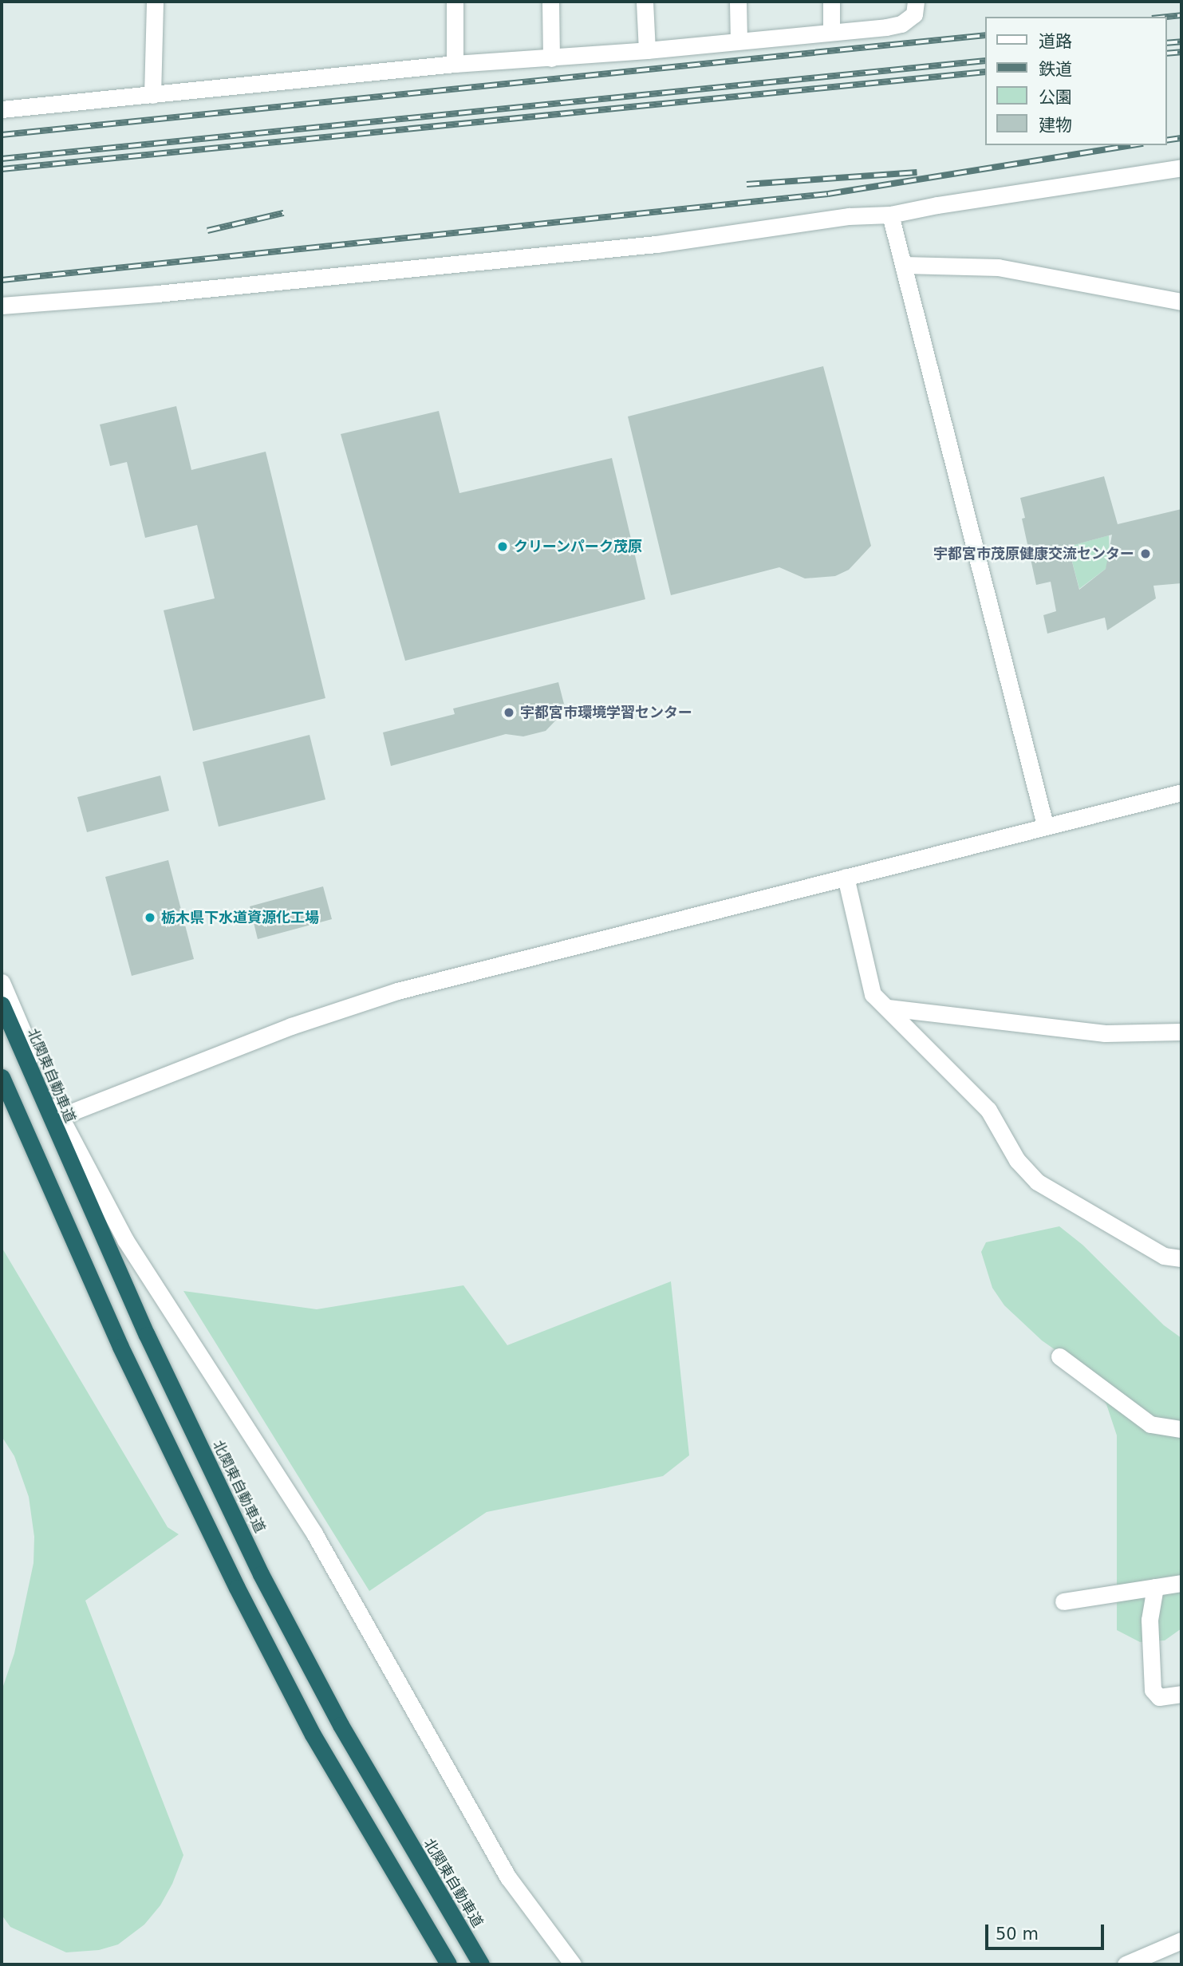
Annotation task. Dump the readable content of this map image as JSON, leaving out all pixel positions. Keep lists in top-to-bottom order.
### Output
{
  "streets": {
    "highway": ["北関東自動車道"]
  },
  "places": [
    "クリーンパーク茂原",
    "宇都宮市茂原健康交流センター",
    "宇都宮市環境学習センター",
    "栃木県下水道資源化工場"
  ],
  "legend": [
    "道路",
    "鉄道",
    "公園",
    "建物"
  ],
  "scale_bar": "50 m"
}
